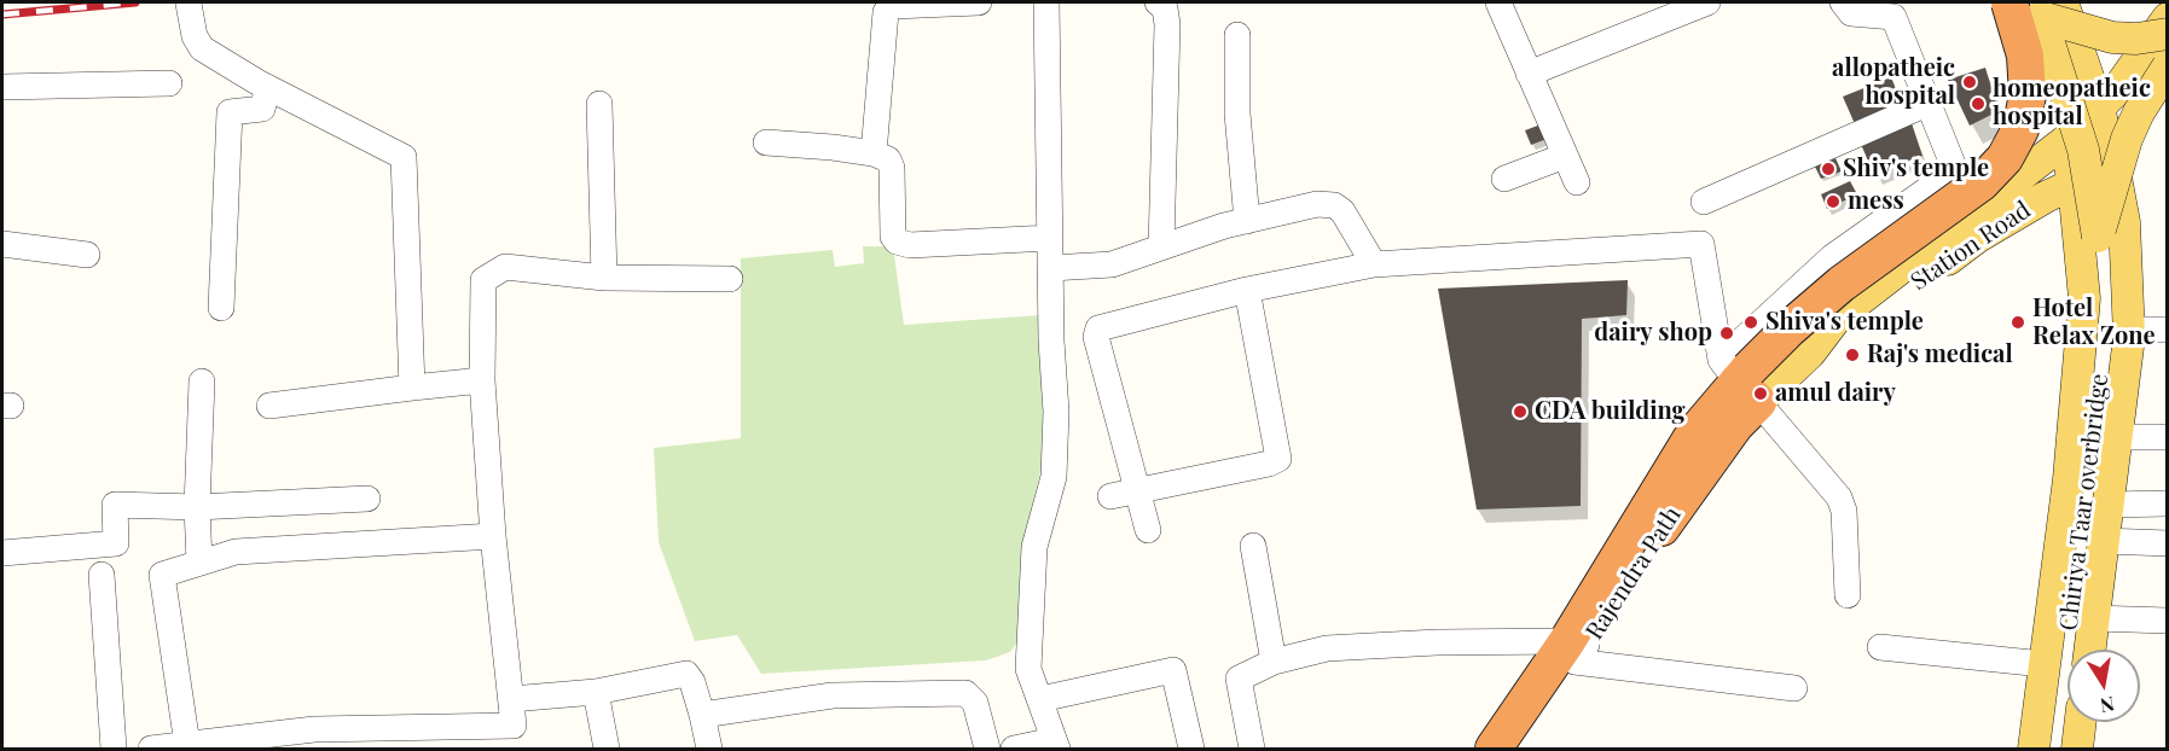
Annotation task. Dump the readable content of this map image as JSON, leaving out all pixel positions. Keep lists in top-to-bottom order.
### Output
{
  "streets": {
    "highway": ["Rajendra Path"],
    "main road": ["Station Road", "Chiriya Taar overbridge"]
  },
  "places": [
    "allopatheic hospital",
    "homeopatheic hospital",
    "Shiv's temple",
    "mess",
    "Shiva's temple",
    "Hotel Relax Zone",
    "dairy shop",
    "Raj's medical",
    "amul dairy",
    "CDA building"
  ],
  "north": "bottom"
}
